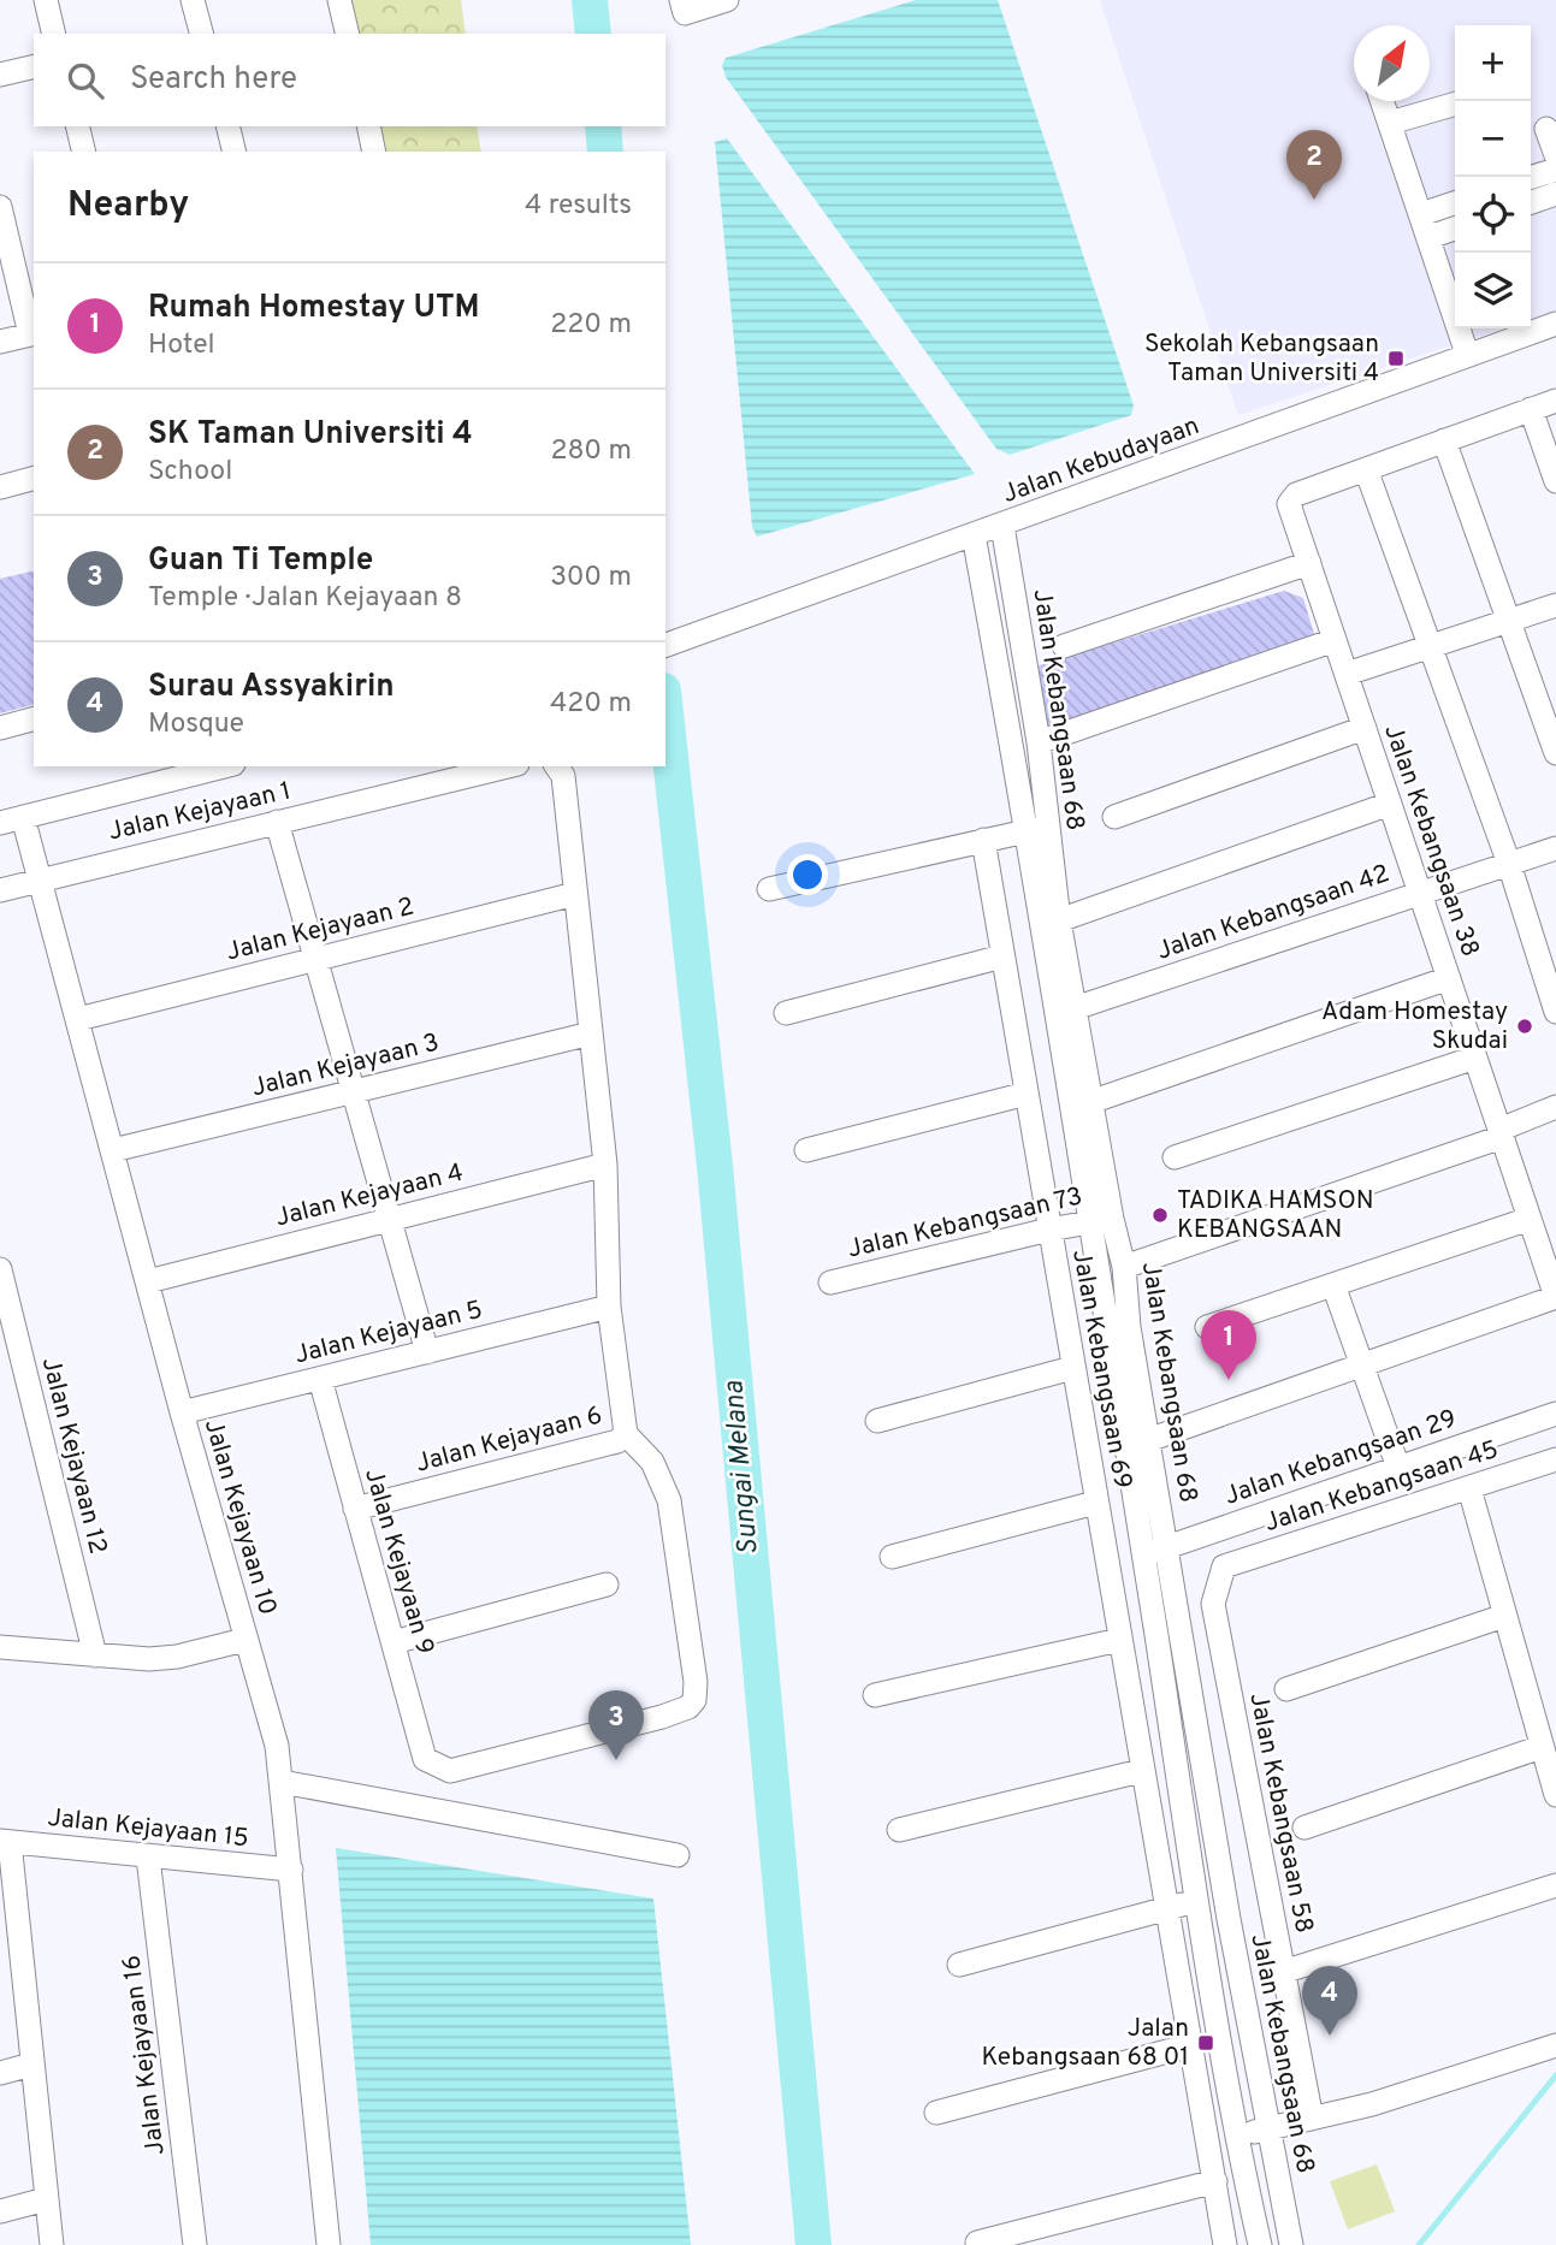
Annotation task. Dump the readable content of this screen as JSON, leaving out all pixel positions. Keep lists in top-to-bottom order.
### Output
{
  "streets": {
    "street": [
      "Jalan Kebudayaan",
      "Jalan Kebangsaan 68",
      "Jalan Kejayaan 1",
      "Jalan Kebangsaan 38",
      "Jalan Kebangsaan 42",
      "Jalan Kejayaan 2",
      "Jalan Kejayaan 3",
      "Jalan Kejayaan 4",
      "Jalan Kebangsaan 73",
      "Jalan Kejayaan 5",
      "Jalan Kebangsaan 69",
      "Jalan Kejayaan 6",
      "Jalan Kejayaan 12",
      "Jalan Kebangsaan 29",
      "Jalan Kebangsaan 45",
      "Jalan Kejayaan 10",
      "Jalan Kejayaan 9",
      "Jalan Kebangsaan 58",
      "Jalan Kejayaan 15",
      "Jalan Kejayaan 16"
    ]
  },
  "crossings": [
    ["Jalan Kebudayaan", "Jalan Kebangsaan 68"],
    ["Jalan Kebangsaan 68", "Jalan Kebangsaan 42"],
    ["Jalan Kebangsaan 68", "Jalan Kebangsaan 73"],
    ["Jalan Kebangsaan 68", "Jalan Kebangsaan 29"],
    ["Jalan Kejayaan 1", "Jalan Kejayaan 10"],
    ["Jalan Kebangsaan 38", "Jalan Kebangsaan 42"],
    ["Jalan Kejayaan 2", "Jalan Kejayaan 10"],
    ["Jalan Kejayaan 3", "Jalan Kejayaan 10"],
    ["Jalan Kejayaan 4", "Jalan Kejayaan 10"],
    ["Jalan Kebangsaan 73", "Jalan Kebangsaan 69"],
    ["Jalan Kejayaan 5", "Jalan Kejayaan 10"],
    ["Jalan Kejayaan 5", "Jalan Kejayaan 9"],
    ["Jalan Kejayaan 6", "Jalan Kejayaan 9"],
    ["Jalan Kebangsaan 45", "Jalan Kebangsaan 58"],
    ["Jalan Kejayaan 10", "Jalan Kejayaan 15"],
    ["Jalan Kejayaan 15", "Jalan Kejayaan 16"]
  ],
  "water": ["Sungai Melana"],
  "places": {
    "transit": ["Sekolah Kebangsaan Taman Universiti 4", "Jalan Kebangsaan 68 01"],
    "other": ["Adam Homestay Skudai", "TADIKA HAMSON KEBANGSAAN"]
  },
  "north": "top right",
  "page": {
    "map_buttons": ["+", "−"],
    "search": "Search here",
    "pins": [
      "2",
      "1",
      "3",
      "4"
    ],
    "heading": ["Nearby", "4 results"],
    "list": [
      {
        "mark": "1",
        "name": "Rumah Homestay UTM",
        "note": "Hotel",
        "value": "220 m"
      },
      {
        "mark": "2",
        "name": "SK Taman Universiti 4",
        "note": "School",
        "value": "280 m"
      },
      {
        "mark": "3",
        "name": "Guan Ti Temple",
        "note": "Temple · Jalan Kejayaan 8",
        "value": "300 m"
      },
      {
        "mark": "4",
        "name": "Surau Assyakirin",
        "note": "Mosque",
        "value": "420 m"
      }
    ]
  }
}
